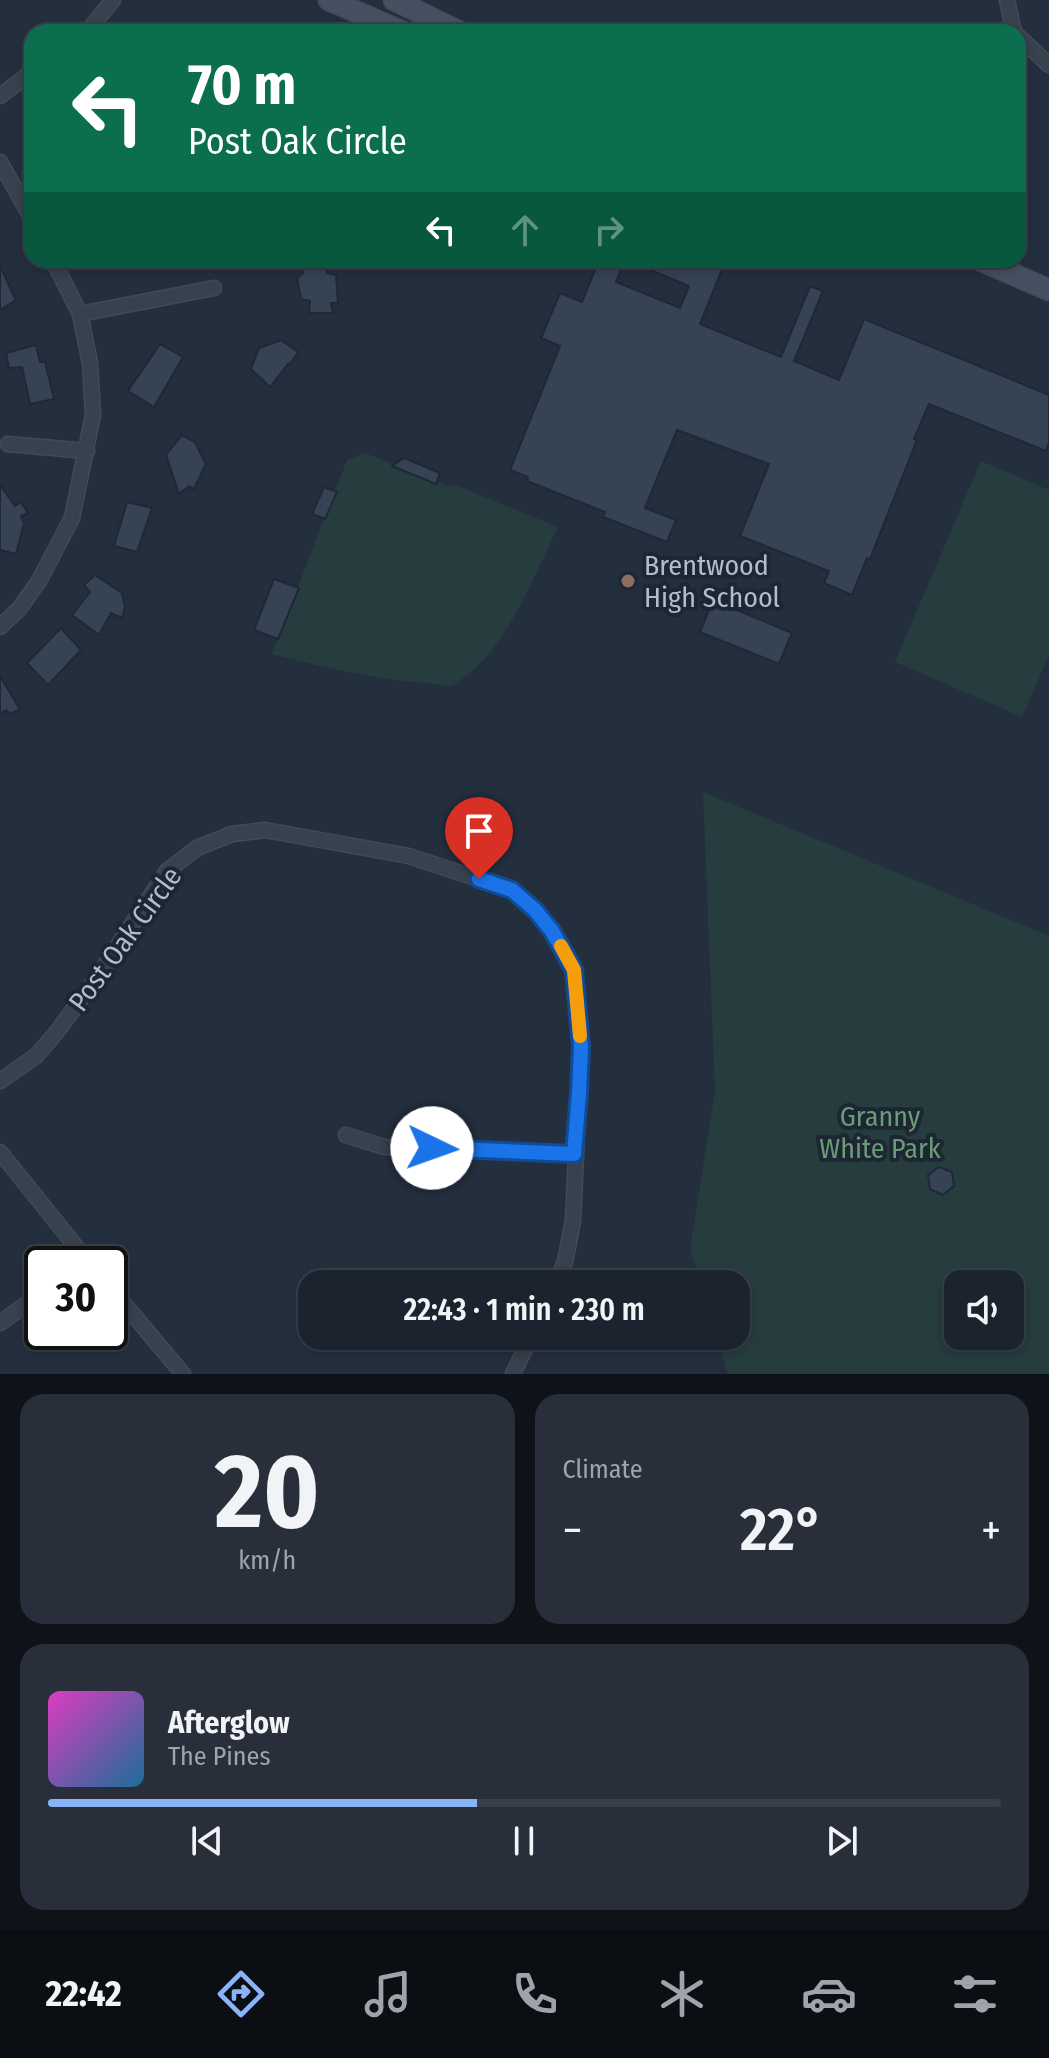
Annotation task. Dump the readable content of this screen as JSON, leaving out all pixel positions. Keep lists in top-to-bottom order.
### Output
{
  "streets": {
    "street": ["Post Oak Circle"]
  },
  "parks": ["Granny White Park"],
  "places": ["Brentwood High School"],
  "page": {
    "turn": ["70 m", "Post Oak Circle"],
    "limit": "30",
    "trip": "22:43 · 1 min · 230 m",
    "tile": [
      ["20", "km/h"],
      "Climate"
    ],
    "heat": ["−", "22°", "+"],
    "song": ["Afterglow", "The Pines"],
    "tabs": "22:42"
  }
}
